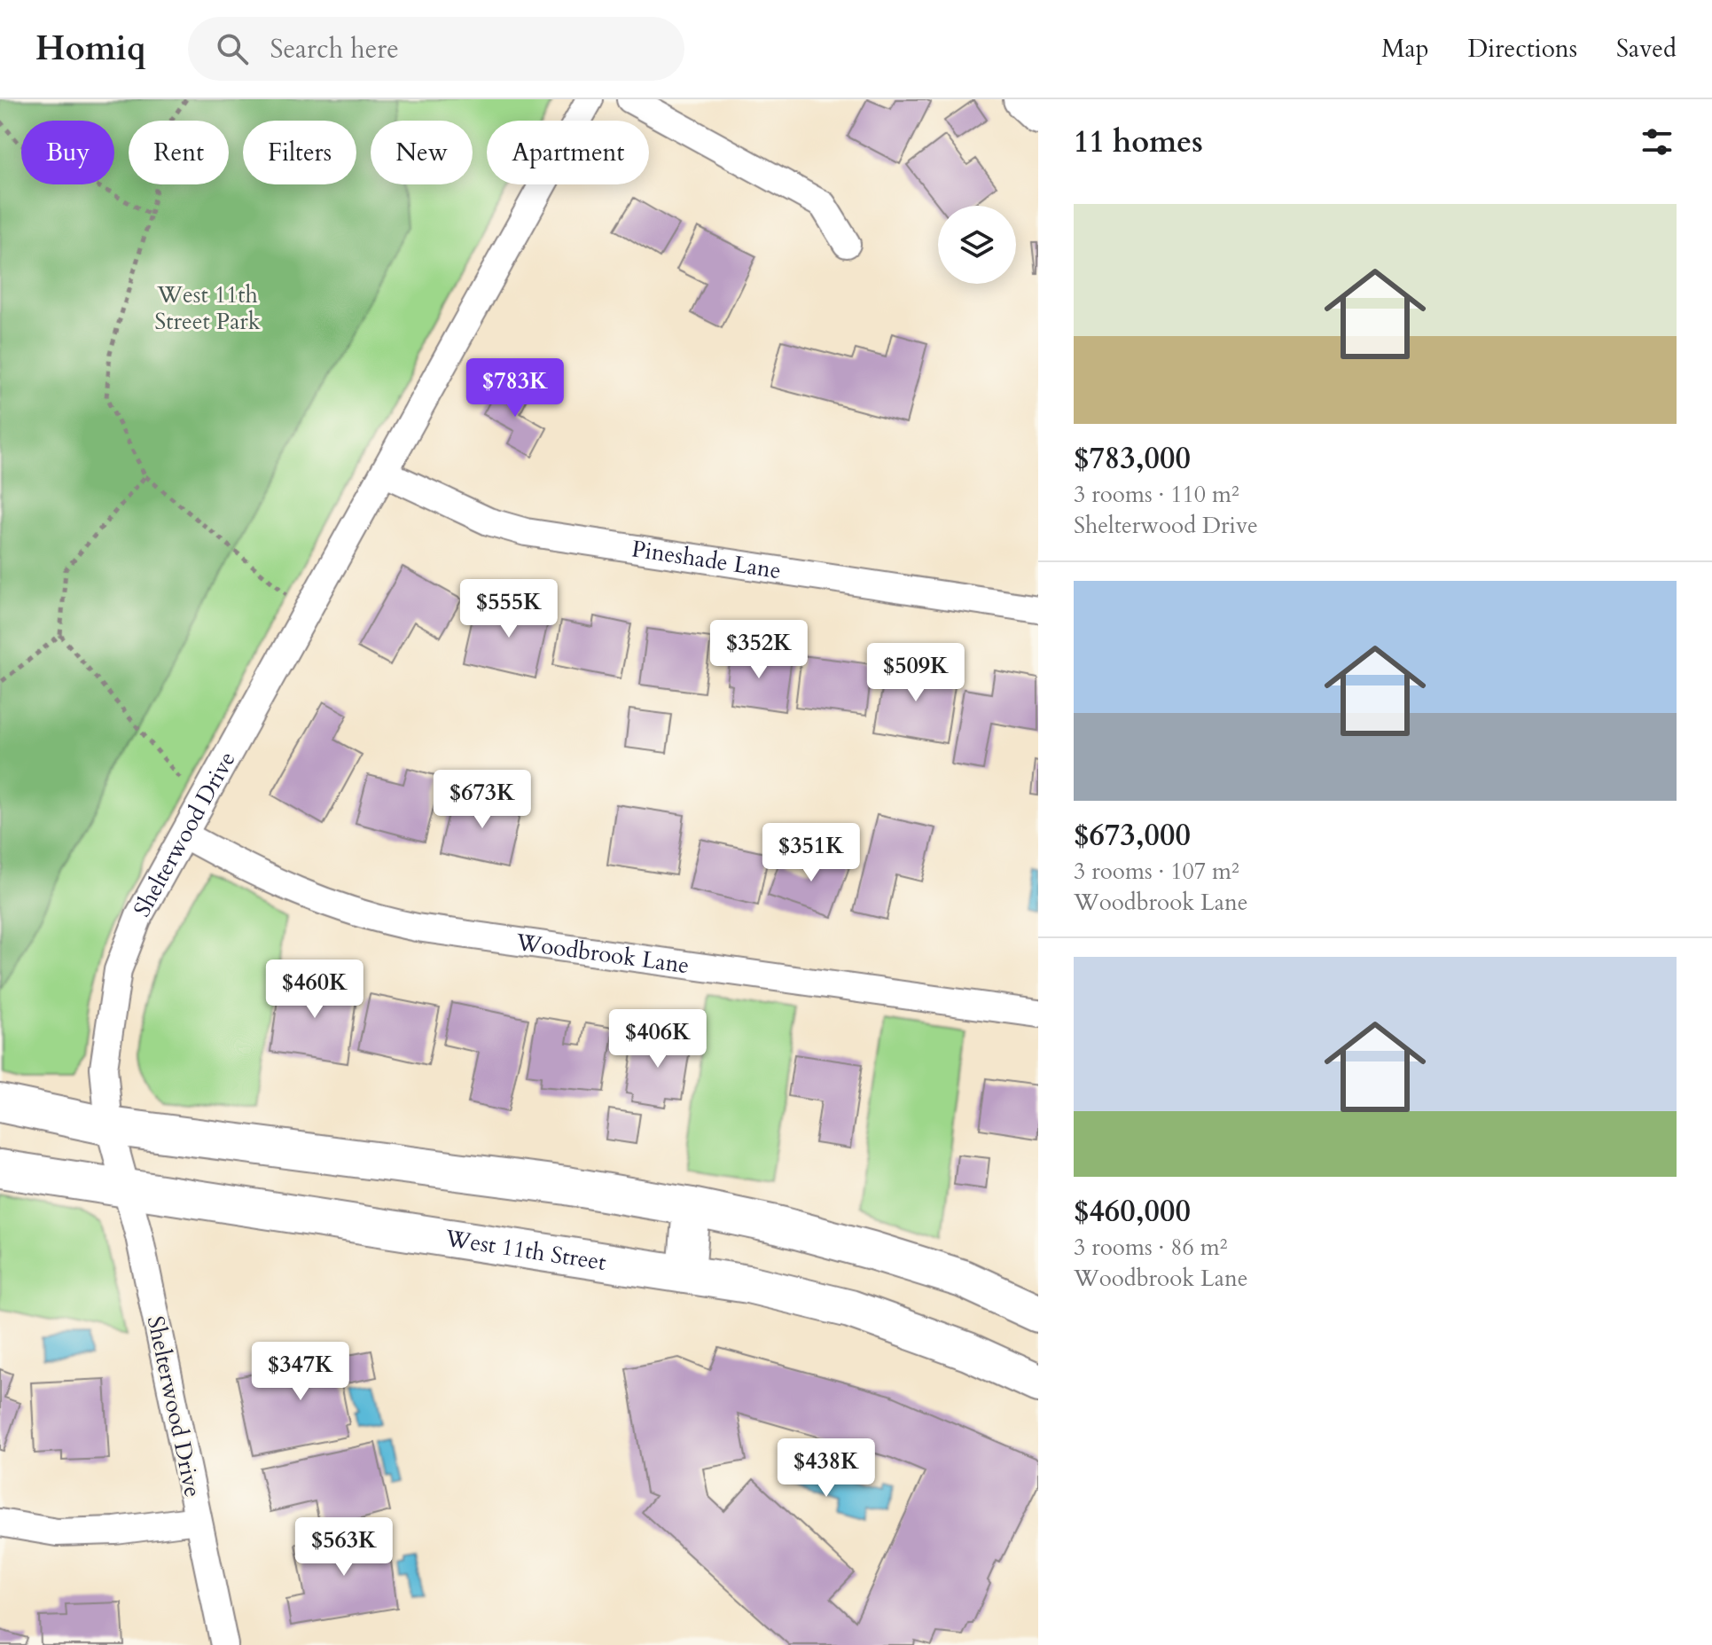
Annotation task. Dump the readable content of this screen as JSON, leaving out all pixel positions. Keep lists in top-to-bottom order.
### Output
{
  "streets": {
    "main road": ["West 11th Street"],
    "street": ["Pineshade Lane", "Shelterwood Drive", "Woodbrook Lane"]
  },
  "crossings": [
    ["Pineshade Lane", "Shelterwood Drive"],
    ["Shelterwood Drive", "Woodbrook Lane"],
    ["Shelterwood Drive", "West 11th Street"]
  ],
  "parks": ["West 11th Street Park"],
  "page": {
    "header": "Homiq",
    "search": "Search here",
    "nav": ["Map", "Directions", "Saved"],
    "heading": "11 homes",
    "chip": [
      "Buy",
      "Rent",
      "Filters",
      "New",
      "Apartment"
    ],
    "list": [
      {
        "name": "$783,000",
        "note": "3 rooms · 110 m² · Shelterwood Drive"
      },
      {
        "name": "$673,000",
        "note": "3 rooms · 107 m² · Woodbrook Lane"
      },
      {
        "name": "$460,000",
        "note": "3 rooms · 86 m² · Woodbrook Lane"
      }
    ],
    "price": [
      "$783K",
      "$555K",
      "$352K",
      "$509K",
      "$673K",
      "$351K",
      "$460K",
      "$406K",
      "$347K",
      "$438K",
      "$563K"
    ]
  }
}
